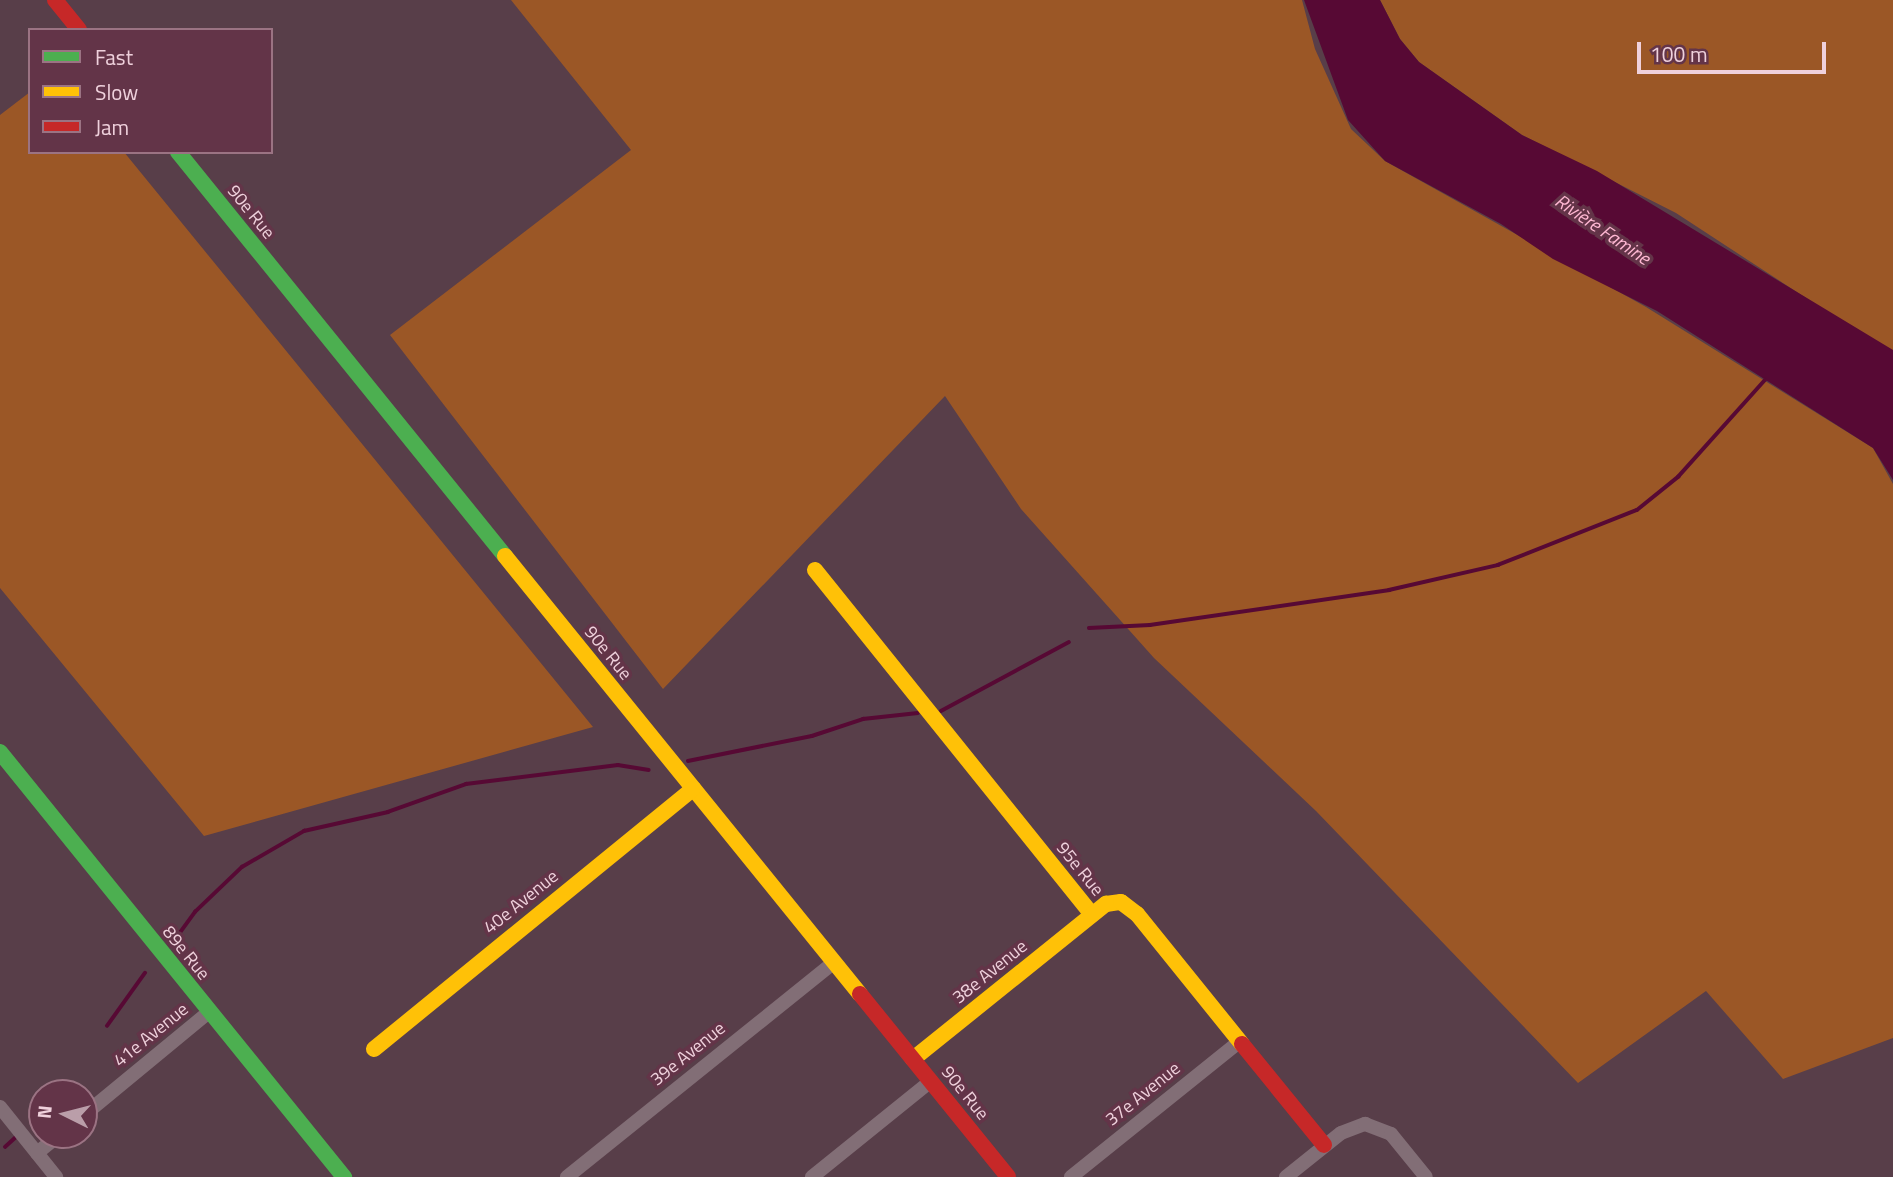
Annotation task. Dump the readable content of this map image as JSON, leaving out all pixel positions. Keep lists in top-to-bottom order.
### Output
{
  "streets": {
    "street": [
      "90e Rue",
      "95e Rue",
      "40e Avenue",
      "89e Rue",
      "38e Avenue",
      "41e Avenue",
      "39e Avenue",
      "37e Avenue"
    ]
  },
  "crossings": [
    ["90e Rue", "40e Avenue"],
    ["90e Rue", "38e Avenue"],
    ["90e Rue", "39e Avenue"],
    ["95e Rue", "38e Avenue"],
    ["95e Rue", "37e Avenue"],
    ["89e Rue", "41e Avenue"]
  ],
  "water": ["Rivière Famine"],
  "legend": ["Fast", "Slow", "Jam"],
  "scale_bar": "100 m",
  "north": "left"
}
